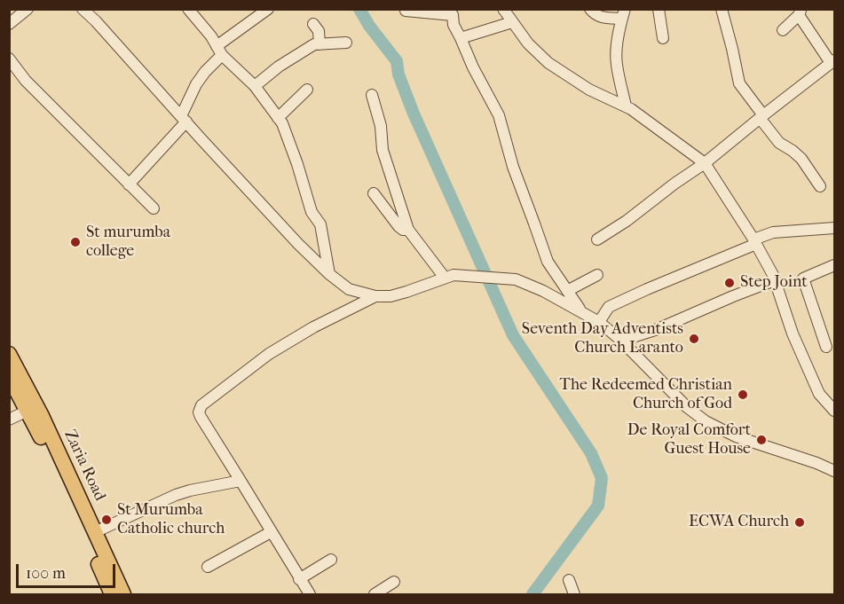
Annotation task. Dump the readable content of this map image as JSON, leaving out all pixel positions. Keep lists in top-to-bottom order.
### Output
{
  "streets": {
    "highway": ["Zaria Road"]
  },
  "places": [
    "St murumba college",
    "Step Joint",
    "Seventh Day Adventists Church Laranto",
    "The Redeemed Christian Church of God",
    "De Royal Comfort Guest House",
    "St Murumba Catholic church",
    "ECWA Church"
  ],
  "scale_bar": "100 m"
}
